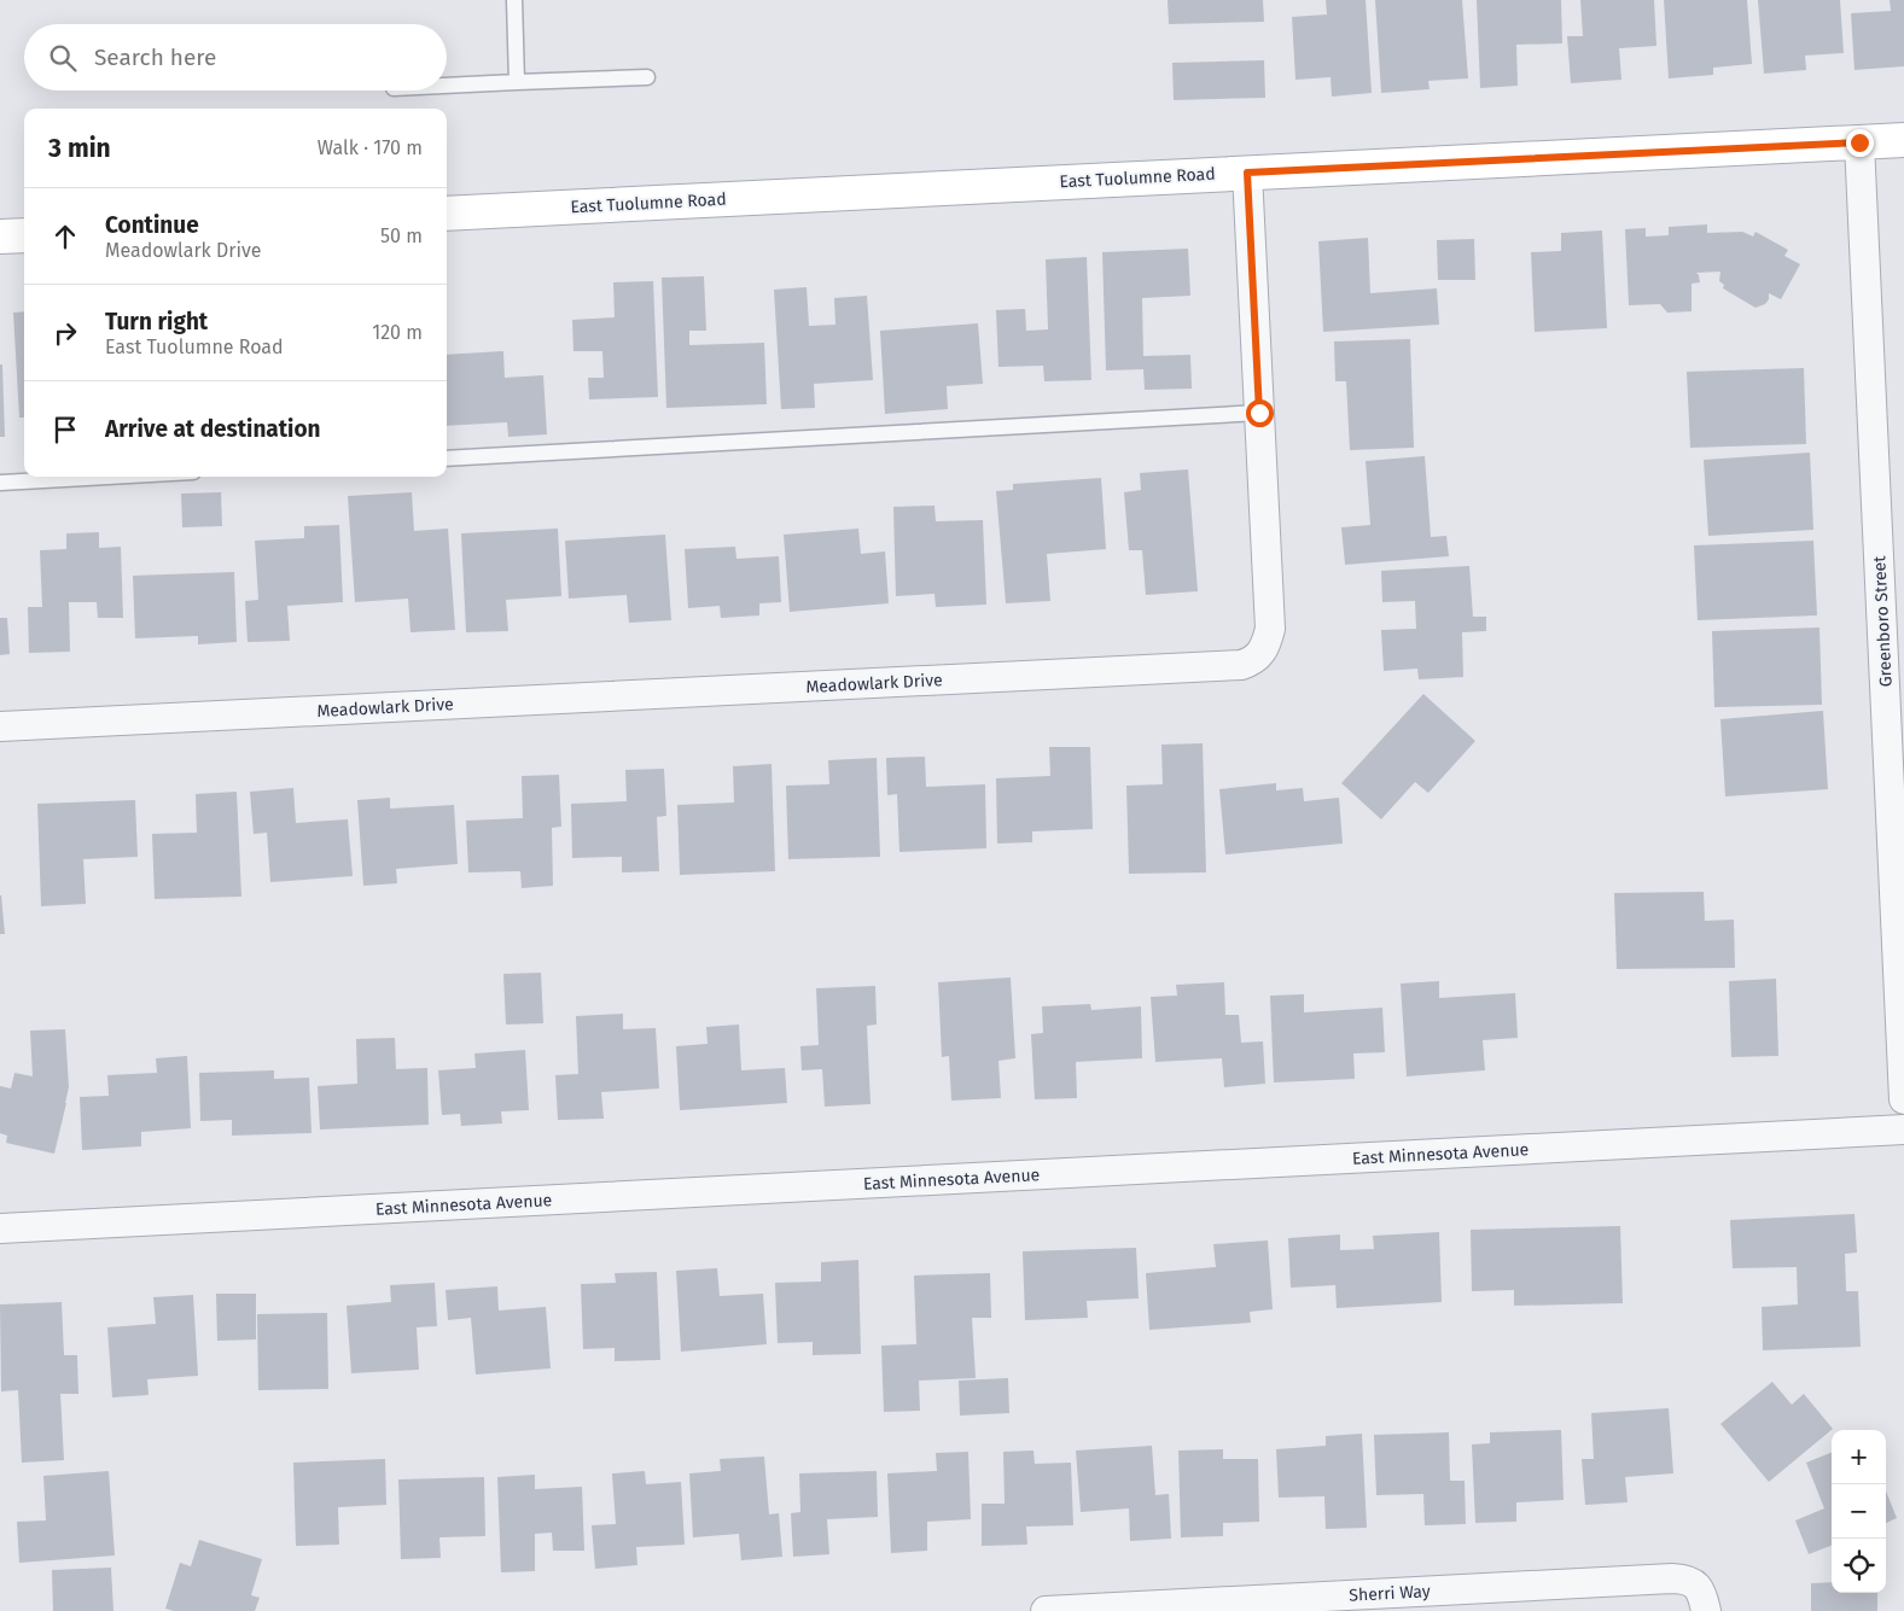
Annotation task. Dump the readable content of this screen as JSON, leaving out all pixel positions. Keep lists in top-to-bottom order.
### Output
{
  "streets": {
    "street": [
      "East Tuolumne Road",
      "Greenboro Street",
      "Meadowlark Drive",
      "East Minnesota Avenue",
      "Sherri Way"
    ]
  },
  "crossings": [
    ["East Tuolumne Road", "Greenboro Street"],
    ["East Tuolumne Road", "Meadowlark Drive"]
  ],
  "page": {
    "search": "Search here",
    "heading": ["3 min", "Walk · 170 m"],
    "list": [
      ["Continue", "Meadowlark Drive", "50 m"],
      ["Turn right", "East Tuolumne Road", "120 m"],
      "Arrive at destination"
    ],
    "map_buttons": ["+", "−"]
  }
}
